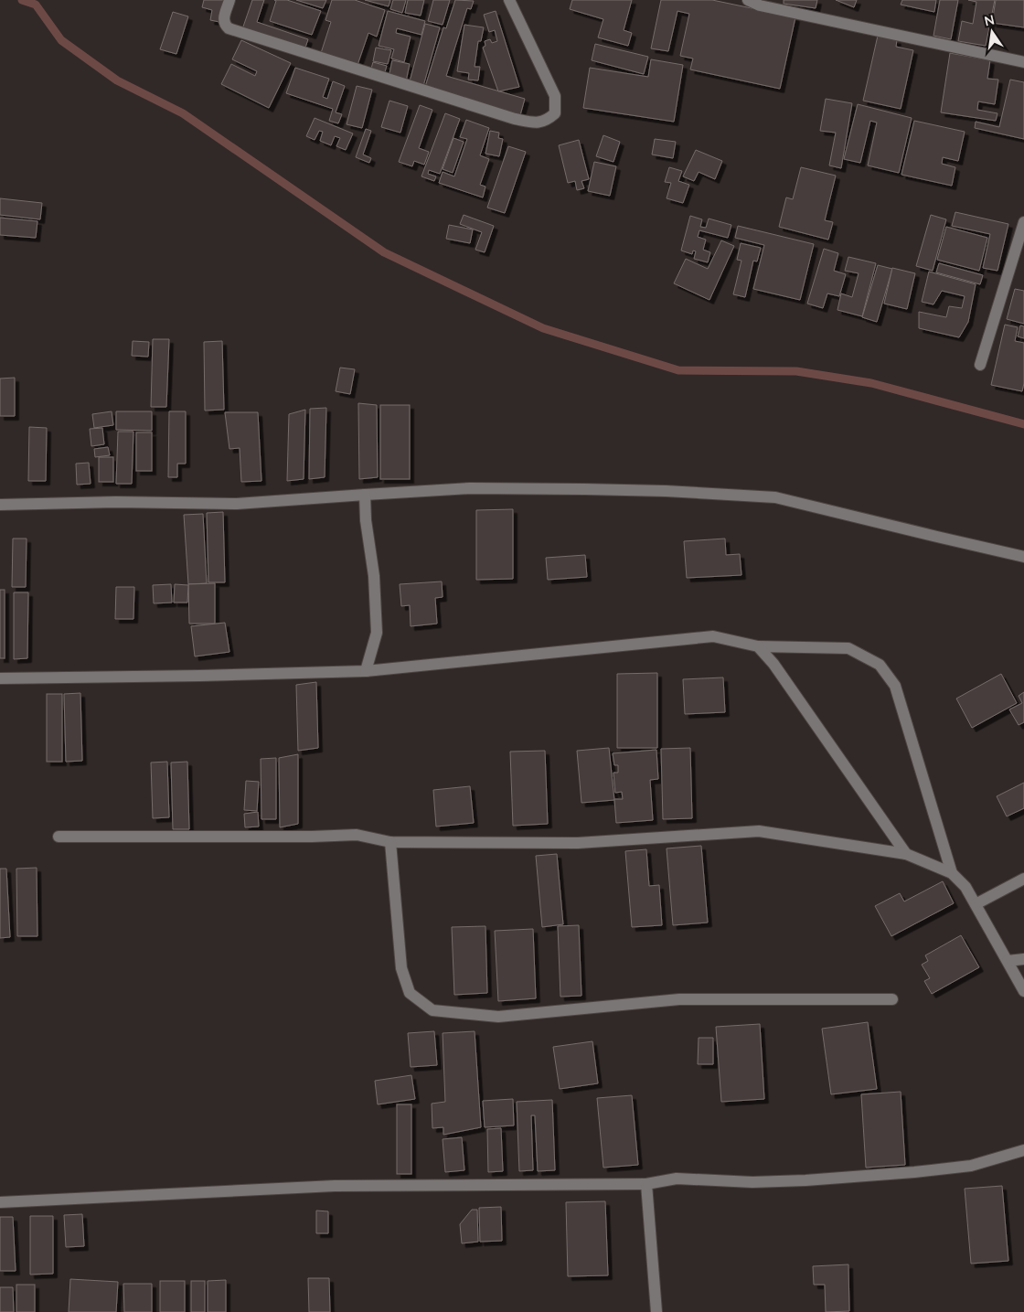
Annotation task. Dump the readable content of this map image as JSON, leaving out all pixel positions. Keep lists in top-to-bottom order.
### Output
{
  "north": "top"
}
